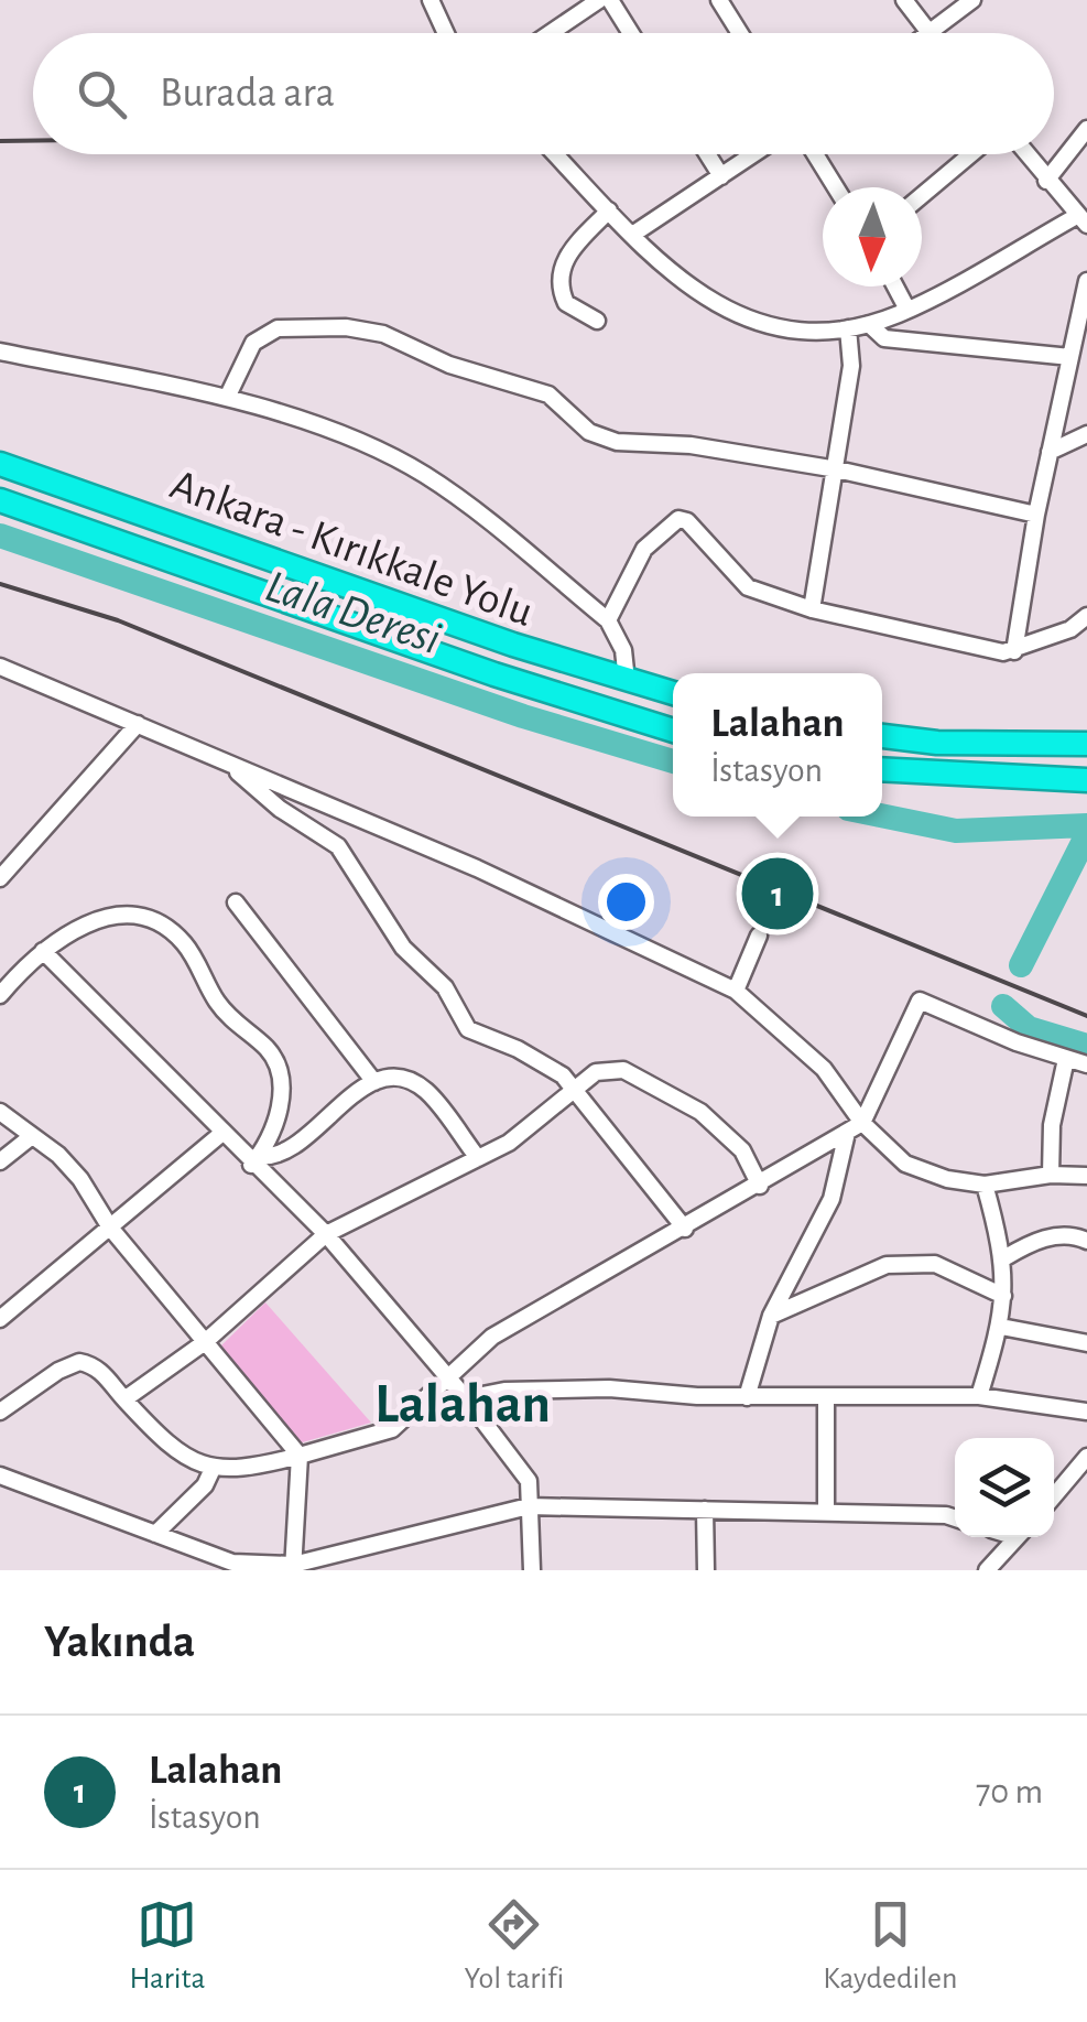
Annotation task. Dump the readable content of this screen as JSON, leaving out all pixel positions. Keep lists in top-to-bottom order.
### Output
{
  "streets": {
    "highway": ["Ankara - Kırıkkale Yolu"]
  },
  "districts": ["Lalahan"],
  "water": ["Lala Deresi"],
  "north": "bottom",
  "page": {
    "search": "Burada ara",
    "popup": ["Lalahan", "İstasyon"],
    "pins": "1",
    "heading": "Yakında",
    "list": [
      {
        "mark": "1",
        "name": "Lalahan",
        "note": "İstasyon",
        "value": "70 m"
      }
    ],
    "nav": ["Harita", "Yol tarifi", "Kaydedilen"]
  }
}
